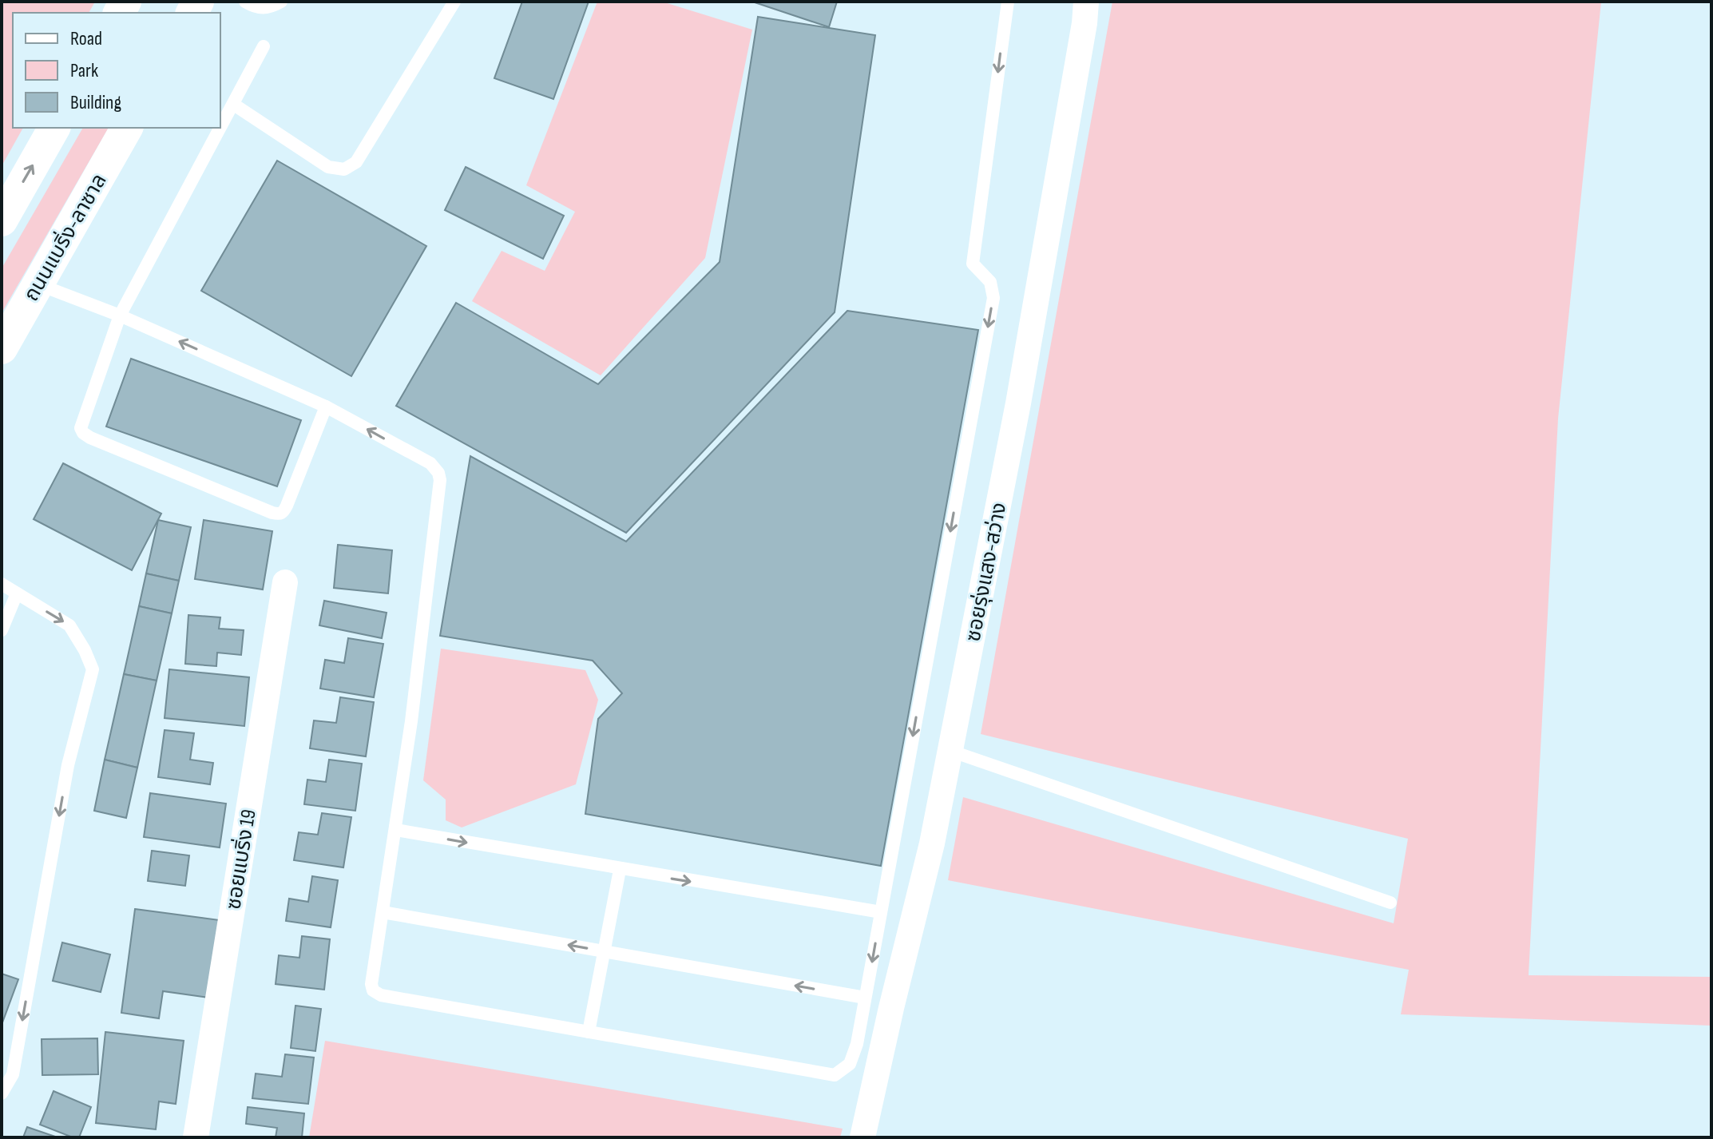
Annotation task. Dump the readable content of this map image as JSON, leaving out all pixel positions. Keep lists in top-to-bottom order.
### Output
{
  "streets": {
    "street": ["ถนนแบริ่ง-ลาซาล", "ซอยรุ่งแสง-สว่าง", "ซอยแบริ่ง 19"]
  },
  "legend": ["Road", "Park", "Building"]
}
